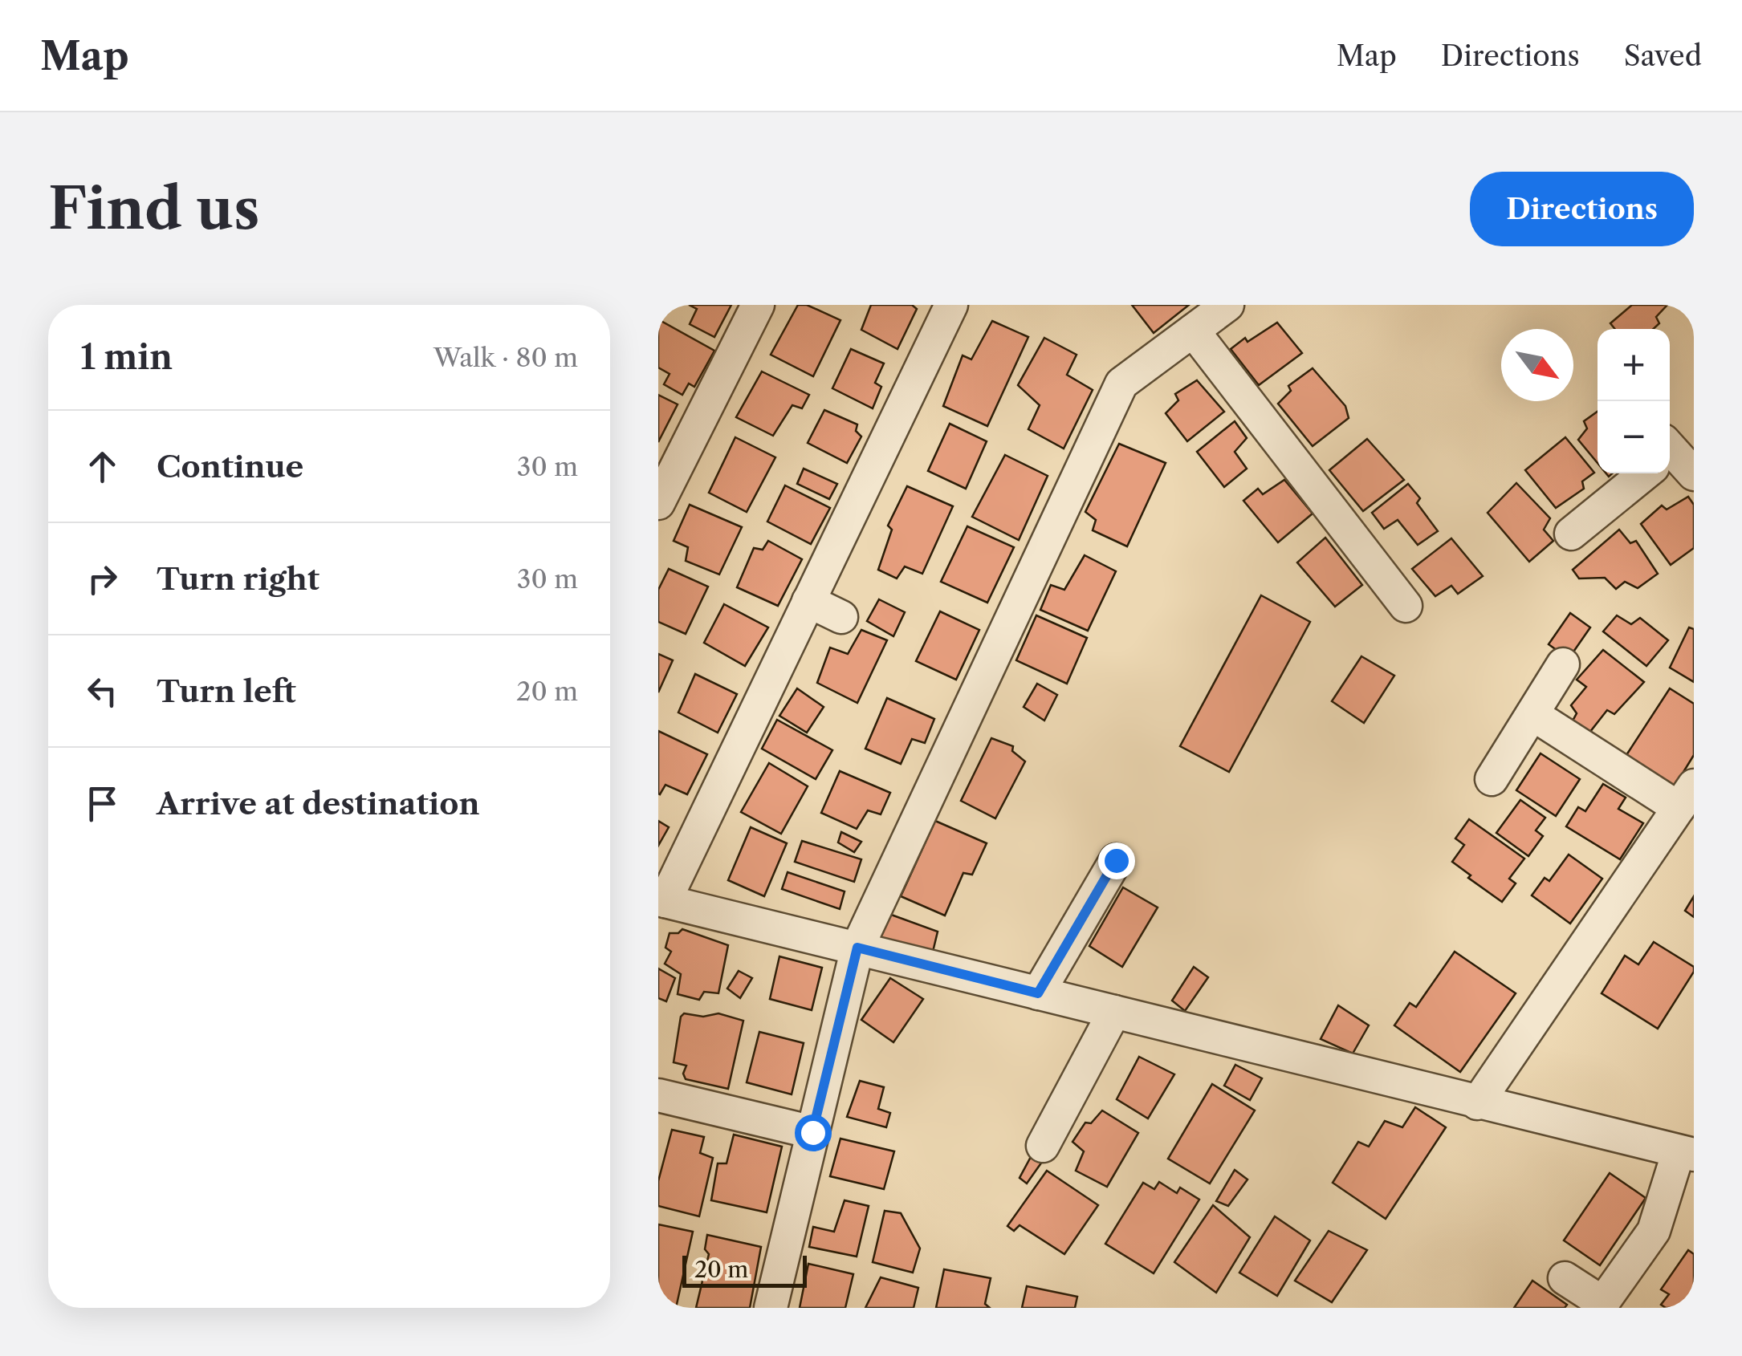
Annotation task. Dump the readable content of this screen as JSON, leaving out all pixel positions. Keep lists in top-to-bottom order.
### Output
{
  "scale_bar": "20 m",
  "north": "bottom right",
  "page": {
    "header": "Map",
    "nav": ["Map", "Directions", "Saved"],
    "buttons": "Directions",
    "title": "Find us",
    "heading": ["1 min", "Walk · 80 m"],
    "map_buttons": ["+", "−"],
    "list": [
      ["Continue", "30 m"],
      ["Turn right", "30 m"],
      ["Turn left", "20 m"],
      "Arrive at destination"
    ],
    "scale": "20 m"
  }
}
